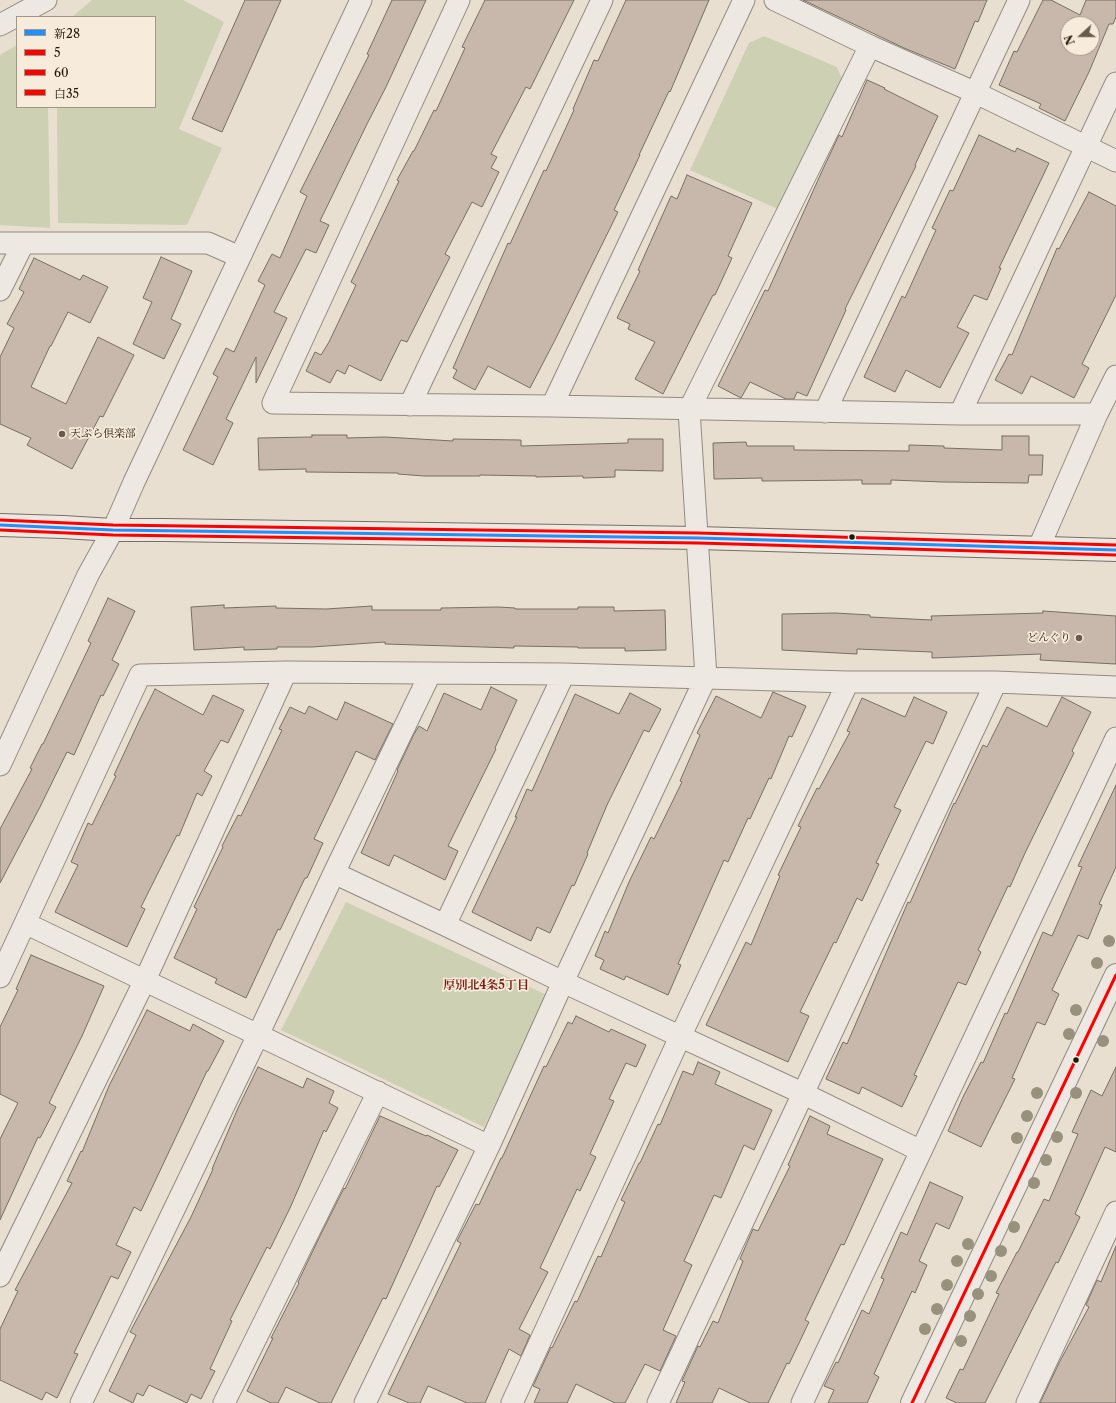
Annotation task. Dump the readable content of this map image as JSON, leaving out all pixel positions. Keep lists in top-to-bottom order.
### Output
{
  "districts": ["厚別北4条5丁目"],
  "places": ["天ぷら倶楽部", "どんぐり"],
  "lines": [
    "transit line 60",
    "transit line 新28",
    "transit line 5",
    "transit line 白35"
  ],
  "legend": [
    "新28",
    "5",
    "60",
    "白35"
  ],
  "north": "left"
}
